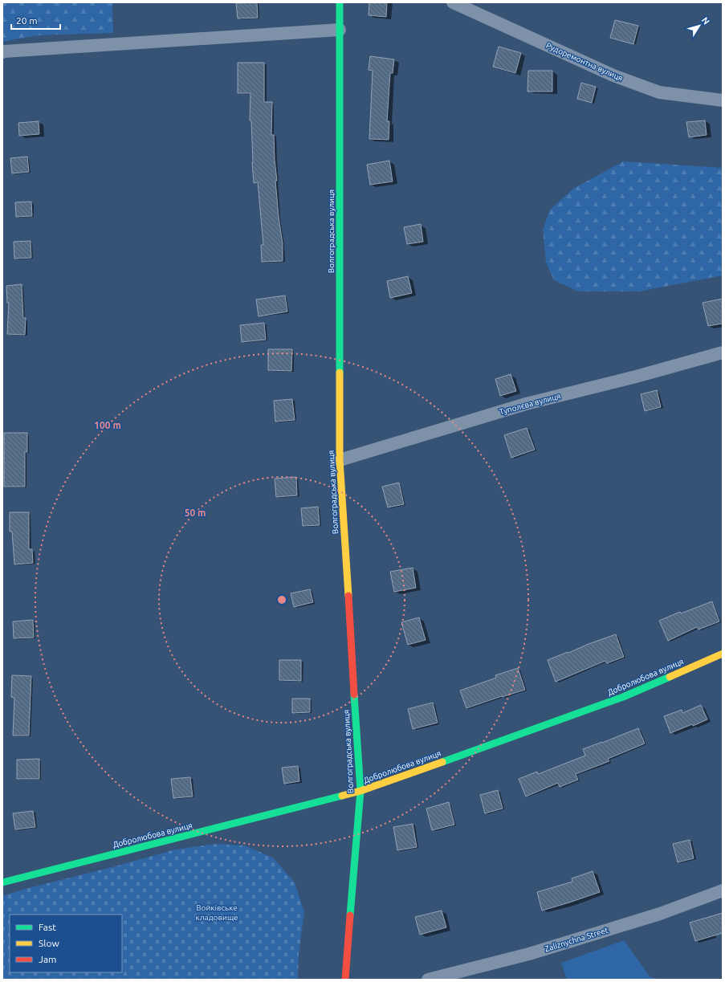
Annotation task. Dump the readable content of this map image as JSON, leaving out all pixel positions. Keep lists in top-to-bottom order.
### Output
{
  "streets": {
    "street": [
      "Рудоремонтна вулиця",
      "Волгоградська вулиця",
      "Туполєва вулиця",
      "Добролюбова вулиця",
      "Zaliznychna Street"
    ]
  },
  "crossings": [
    ["Волгоградська вулиця", "Туполєва вулиця"],
    ["Волгоградська вулиця", "Добролюбова вулиця"]
  ],
  "parks": ["Войківське кладовище"],
  "legend": ["Fast", "Slow", "Jam"],
  "scale_bar": "20 m",
  "north": "top right",
  "rings": ["100 m", "50 m"]
}
